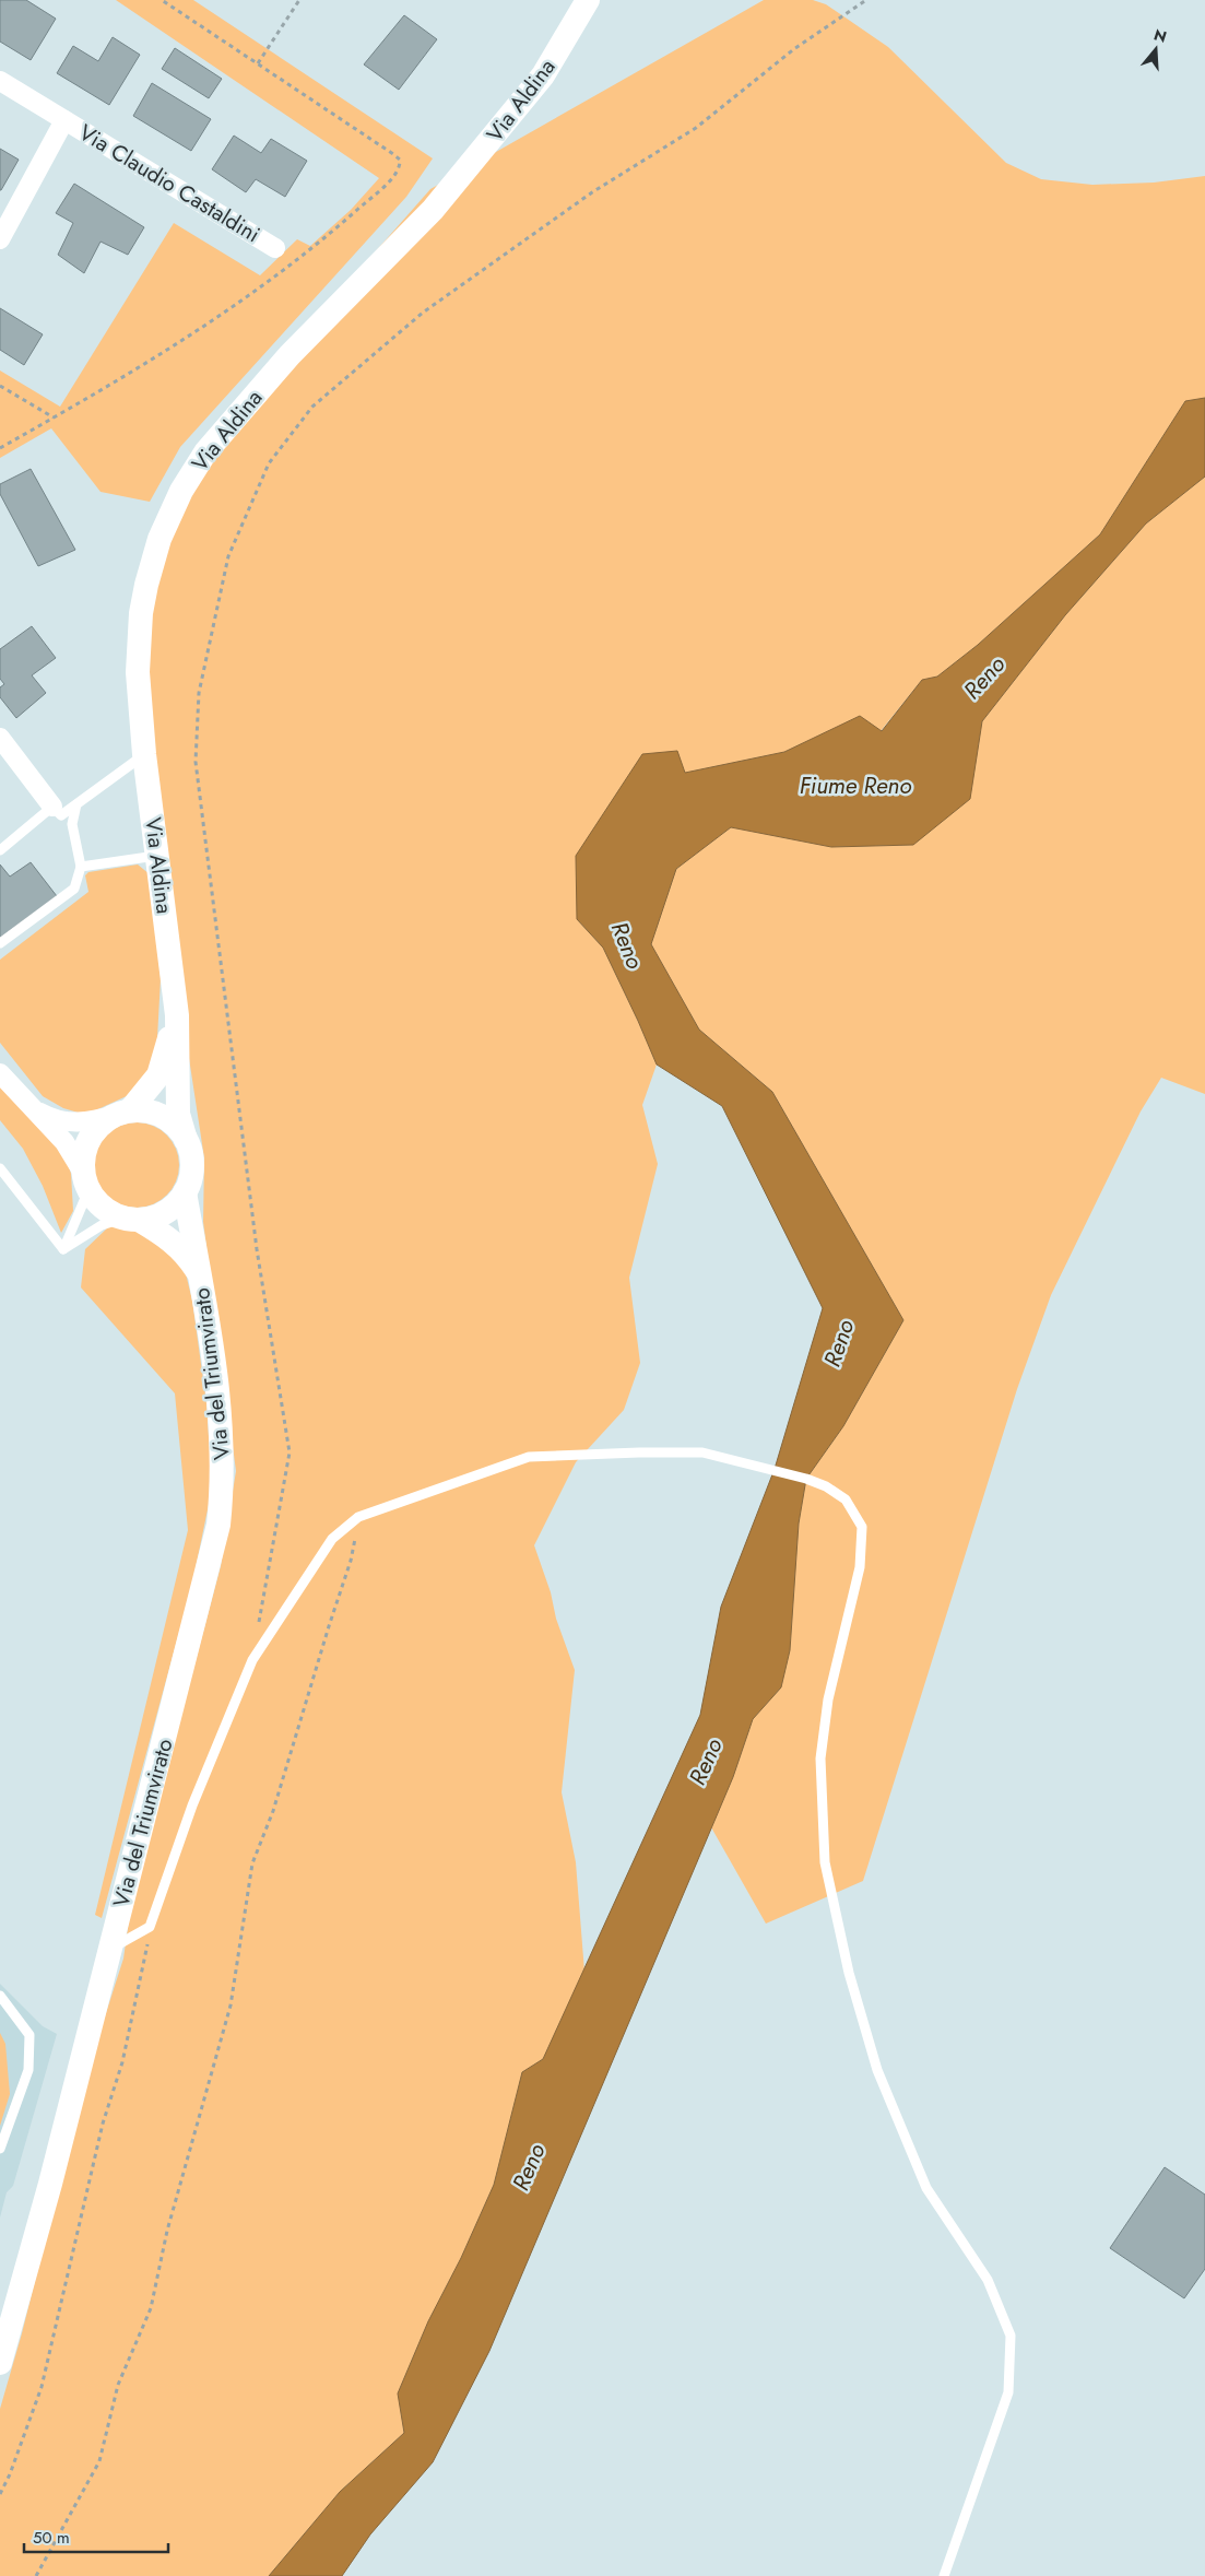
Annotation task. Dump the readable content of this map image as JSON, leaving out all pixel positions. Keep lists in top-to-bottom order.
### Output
{
  "streets": {
    "street": ["Via Aldina", "Via Claudio Castaldini", "Via del Triumvirato"]
  },
  "crossings": [
    ["Via Aldina", "Via del Triumvirato"]
  ],
  "water": ["Reno", "Fiume Reno"],
  "scale_bar": "50 m",
  "north": "top"
}
